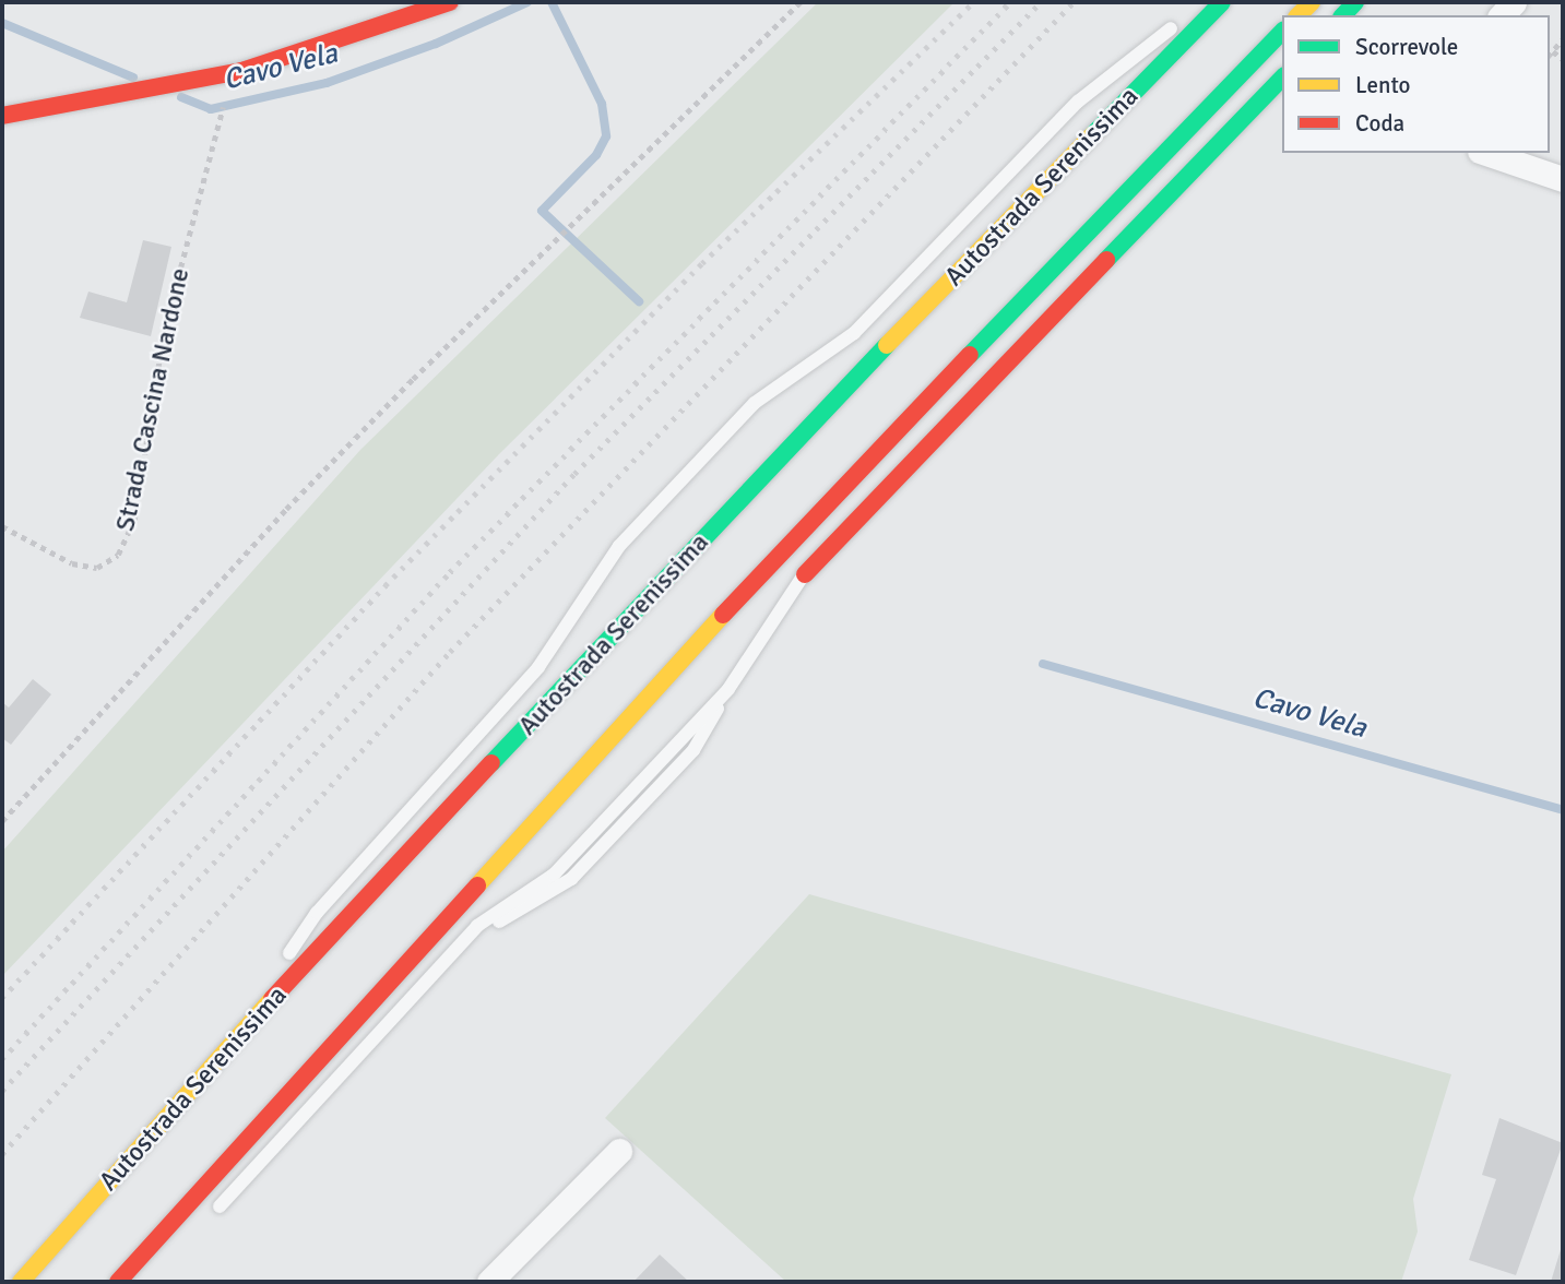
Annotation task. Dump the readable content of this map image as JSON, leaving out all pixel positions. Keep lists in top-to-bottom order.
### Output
{
  "streets": {
    "main road": ["Autostrada Serenissima"],
    "path": ["Strada Cascina Nardone"]
  },
  "water": ["Cavo Vela"],
  "legend": ["Scorrevole", "Lento", "Coda"]
}
